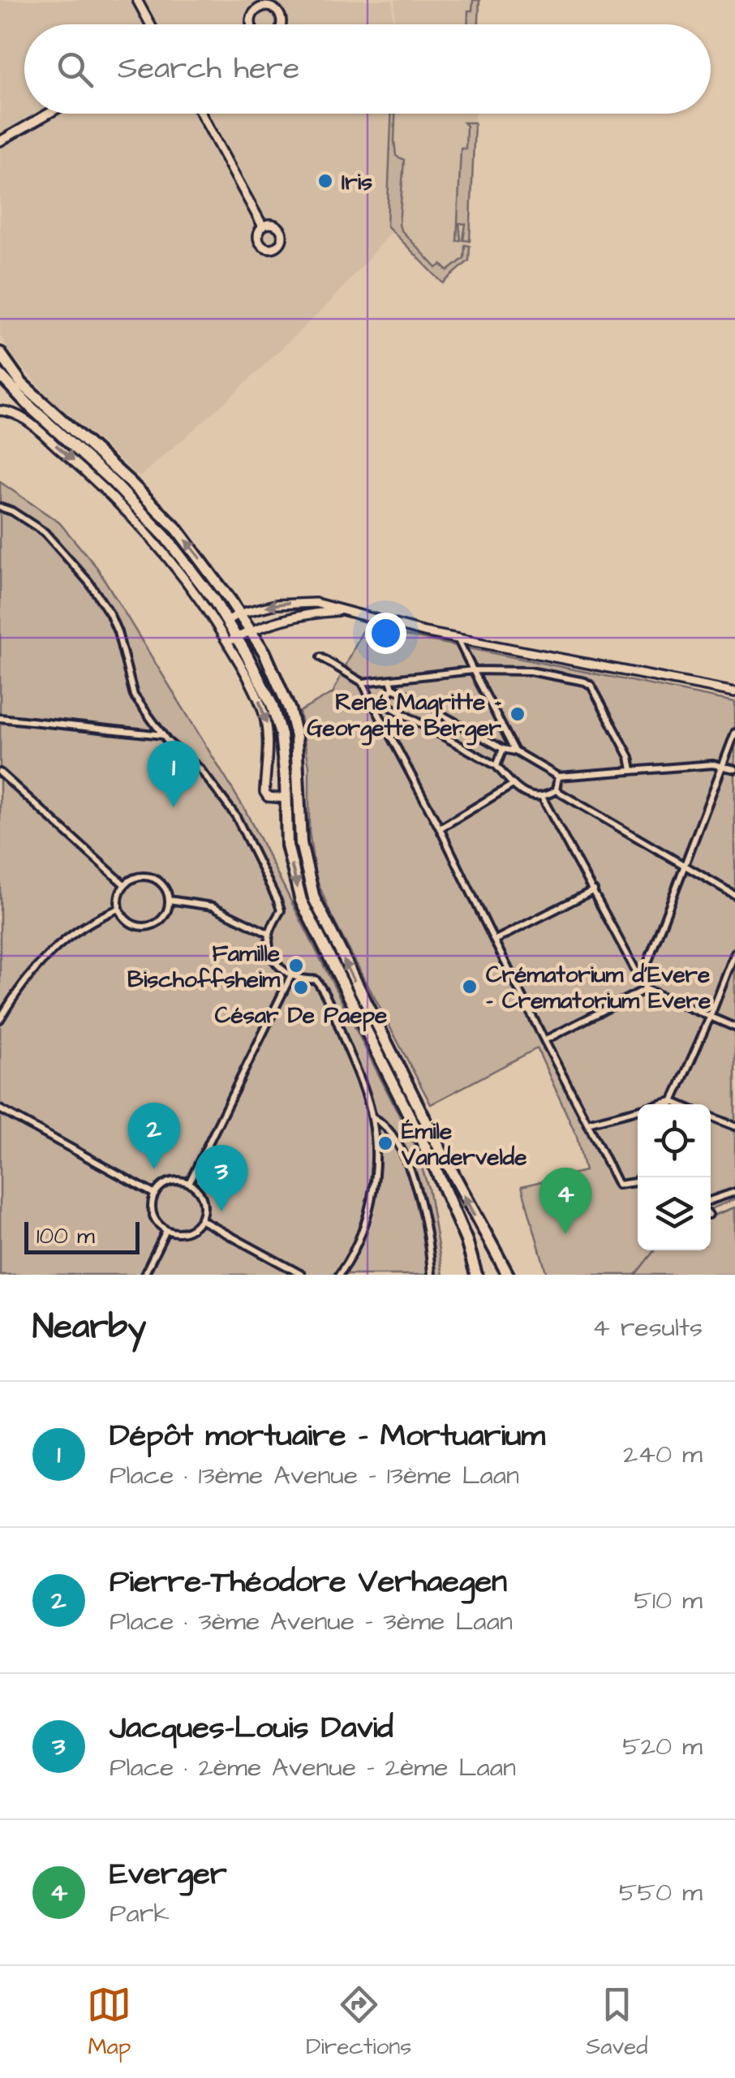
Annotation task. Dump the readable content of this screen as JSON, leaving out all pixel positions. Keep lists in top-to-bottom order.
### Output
{
  "places": [
    "Iris",
    "René Magritte - Georgette Berger",
    "Famille Bischoffsheim",
    "Crématorium d’Evere - Crematorium Evere",
    "César De Paepe",
    "Émile Vandervelde"
  ],
  "scale_bar": "100 m",
  "page": {
    "search": "Search here",
    "pins": [
      "1",
      "2",
      "3",
      "4"
    ],
    "scale": "100 m",
    "heading": ["Nearby", "4 results"],
    "list": [
      {
        "mark": "1",
        "name": "Dépôt mortuaire - Mortuarium",
        "note": "Place · 13ème Avenue - 13ème Laan",
        "value": "240 m"
      },
      {
        "mark": "2",
        "name": "Pierre-Théodore Verhaegen",
        "note": "Place · 3ème Avenue - 3ème Laan",
        "value": "510 m"
      },
      {
        "mark": "3",
        "name": "Jacques-Louis David",
        "note": "Place · 2ème Avenue - 2ème Laan",
        "value": "520 m"
      },
      {
        "mark": "4",
        "name": "Everger",
        "note": "Park",
        "value": "550 m"
      }
    ],
    "nav": ["Map", "Directions", "Saved"]
  }
}
